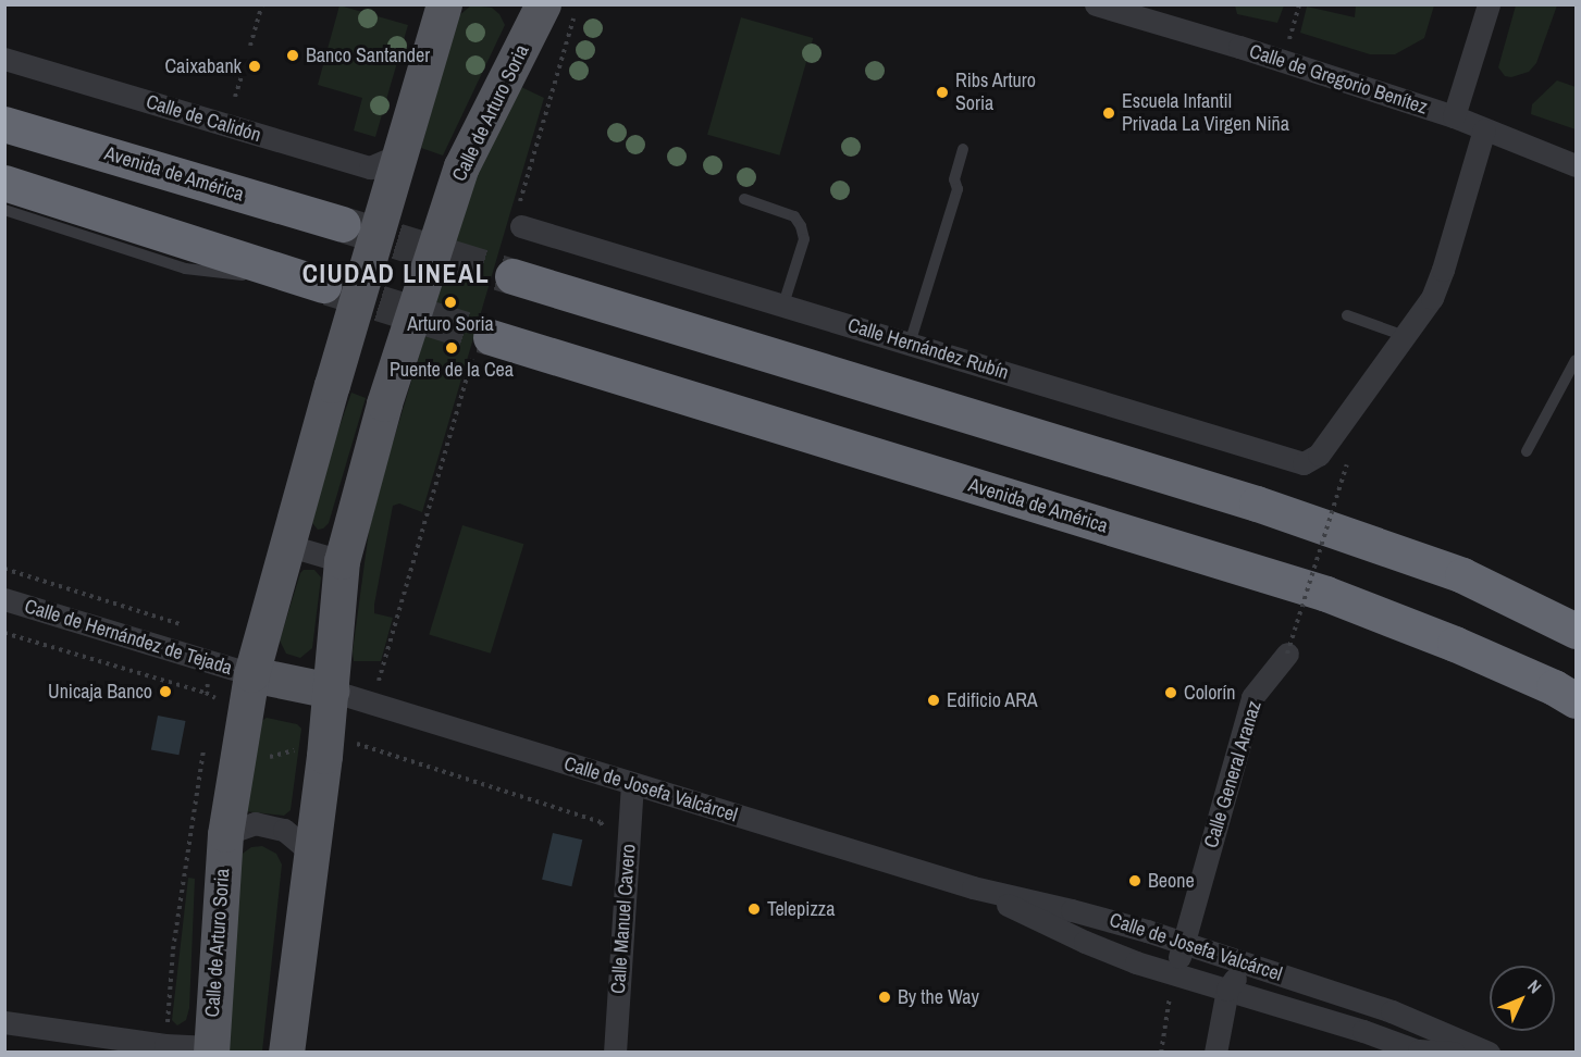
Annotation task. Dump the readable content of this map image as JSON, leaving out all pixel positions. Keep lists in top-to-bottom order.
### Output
{
  "streets": {
    "highway": ["Avenida de América"],
    "main road": ["Calle de Arturo Soria"],
    "street": [
      "Calle de Gregorio Benítez",
      "Calle de Calidón",
      "Calle Hernández Rubín",
      "Calle de Hernández de Tejada",
      "Calle General Aranaz",
      "Calle de Josefa Valcárcel",
      "Calle Manuel Cavero"
    ]
  },
  "crossings": [
    ["Calle de Arturo Soria", "Calle de Calidón"],
    ["Calle de Arturo Soria", "Calle de Hernández de Tejada"],
    ["Calle de Arturo Soria", "Calle de Josefa Valcárcel"],
    ["Calle General Aranaz", "Calle de Josefa Valcárcel"],
    ["Calle de Josefa Valcárcel", "Calle Manuel Cavero"]
  ],
  "districts": ["CIUDAD LINEAL"],
  "places": [
    "Banco Santander",
    "Caixabank",
    "Ribs Arturo Soria",
    "Escuela Infantil Privada La Virgen Niña",
    "Arturo Soria",
    "Puente de la Cea",
    "Unicaja Banco",
    "Colorín",
    "Edificio ARA",
    "Beone",
    "Telepizza",
    "By the Way"
  ],
  "north": "top right"
}
